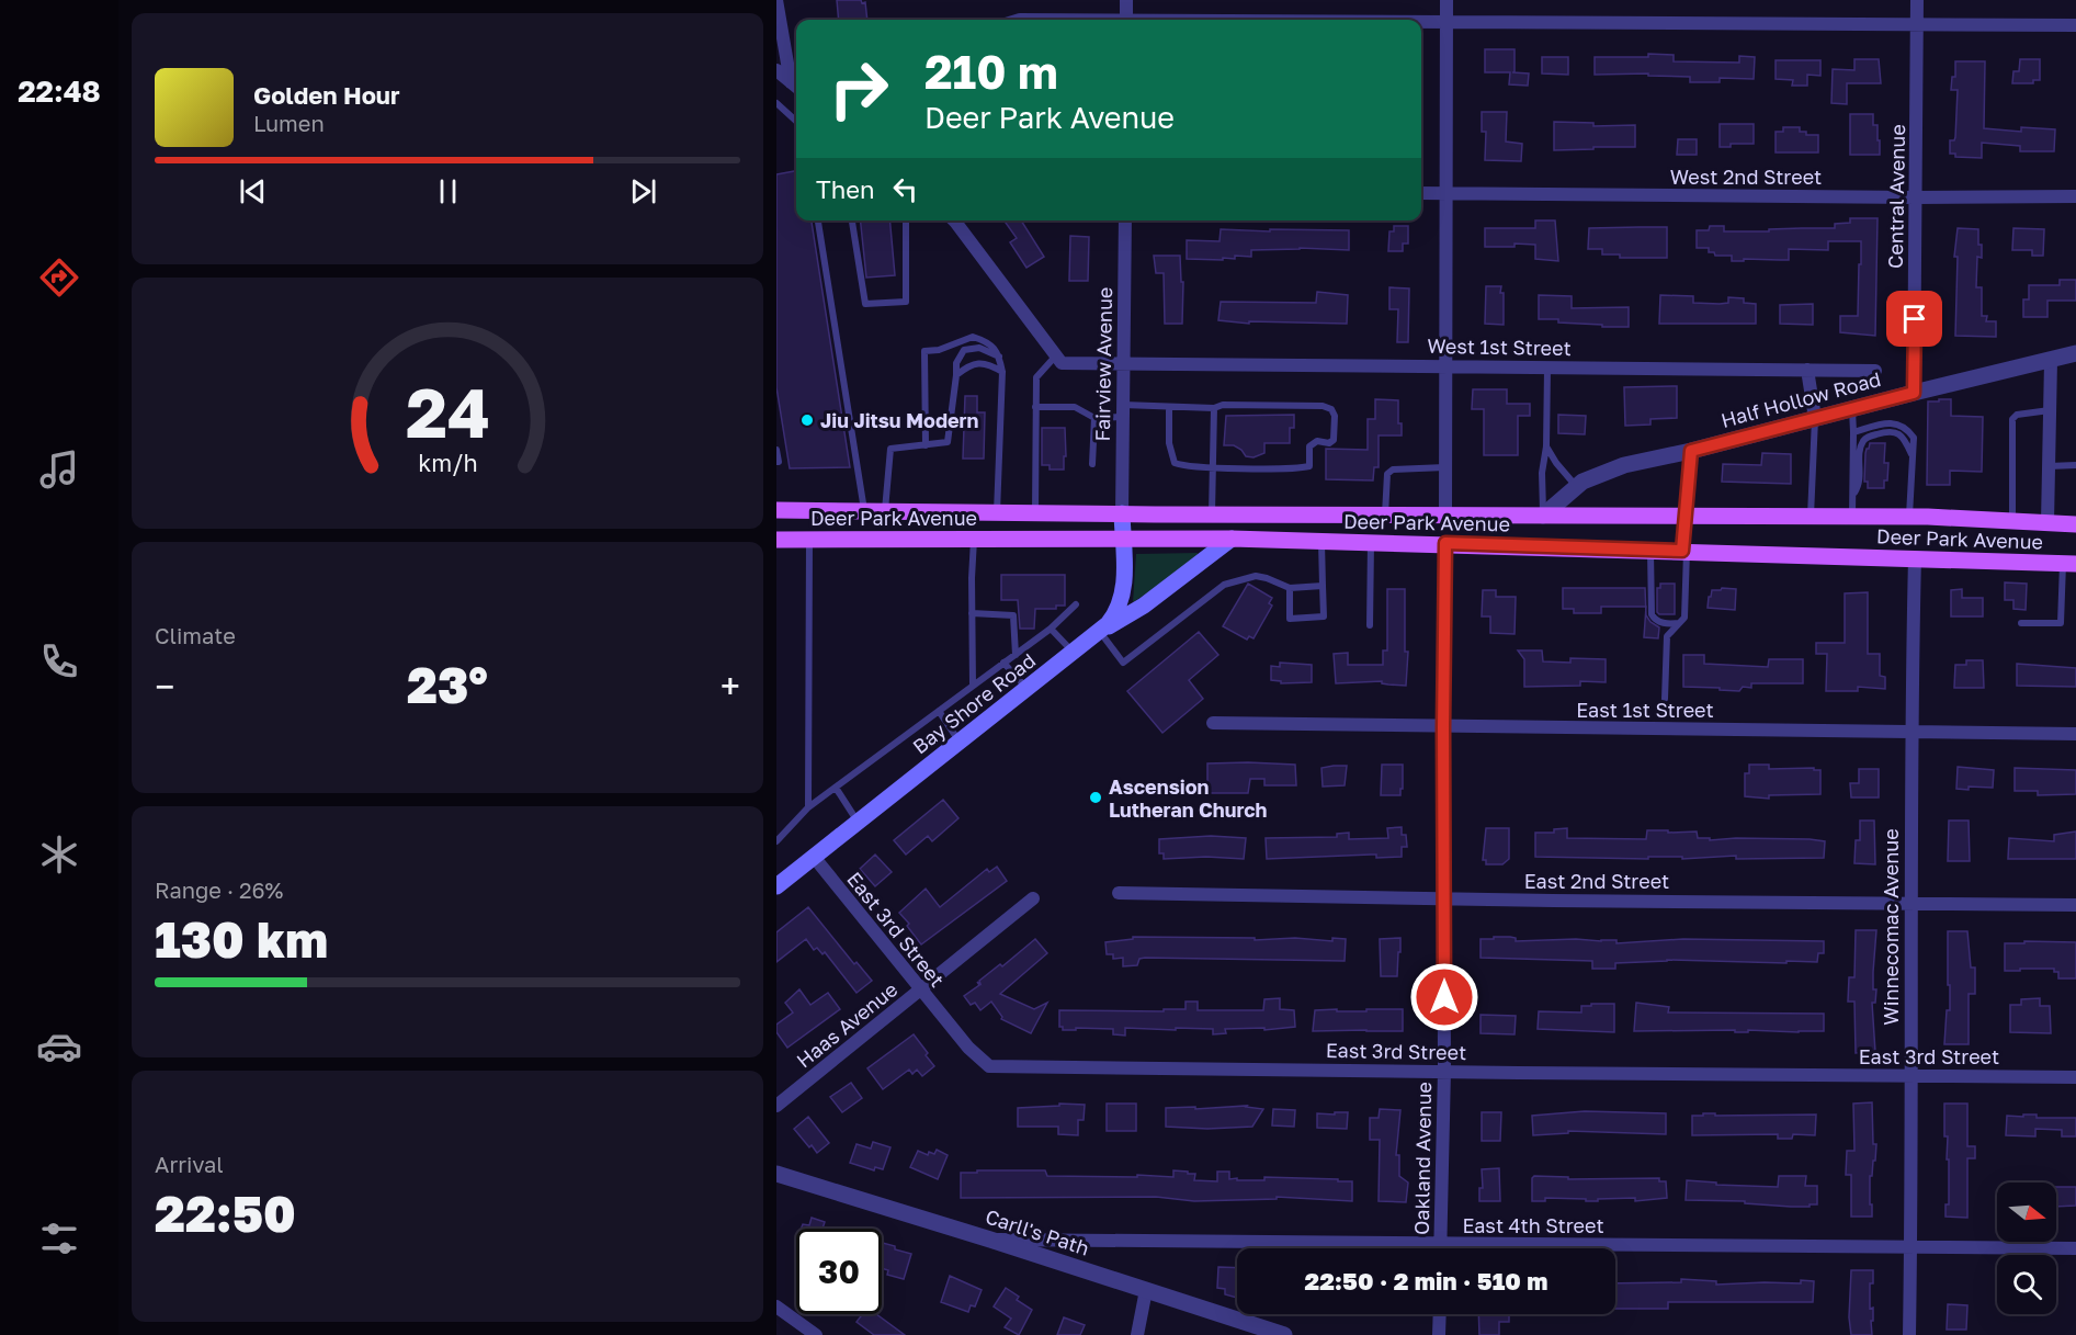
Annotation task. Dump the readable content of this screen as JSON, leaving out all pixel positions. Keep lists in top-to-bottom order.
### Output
{
  "streets": {
    "main road": ["Deer Park Avenue", "Bay Shore Road"],
    "street": [
      "West 2nd Street",
      "Central Avenue",
      "West 1st Street",
      "Fairview Avenue",
      "Half Hollow Road",
      "East 1st Street",
      "East 2nd Street",
      "Winnecomac Avenue",
      "East 3rd Street",
      "Haas Avenue",
      "Oakland Avenue",
      "East 4th Street",
      "Carll's Path"
    ]
  },
  "crossings": [
    ["West 2nd Street", "Central Avenue"],
    ["Central Avenue", "Half Hollow Road"],
    ["West 1st Street", "Fairview Avenue"],
    ["Fairview Avenue", "Deer Park Avenue"],
    ["Fairview Avenue", "Bay Shore Road"],
    ["Half Hollow Road", "Deer Park Avenue"],
    ["Deer Park Avenue", "Bay Shore Road"],
    ["Deer Park Avenue", "Winnecomac Avenue"],
    ["Deer Park Avenue", "Oakland Avenue"],
    ["Bay Shore Road", "East 3rd Street"],
    ["East 1st Street", "Winnecomac Avenue"],
    ["East 1st Street", "Oakland Avenue"],
    ["East 2nd Street", "Winnecomac Avenue"],
    ["East 2nd Street", "Oakland Avenue"],
    ["Winnecomac Avenue", "East 3rd Street"],
    ["Winnecomac Avenue", "East 4th Street"],
    ["East 3rd Street", "Haas Avenue"],
    ["East 3rd Street", "Oakland Avenue"],
    ["Oakland Avenue", "East 4th Street"],
    ["East 4th Street", "Carll's Path"]
  ],
  "places": ["Jiu Jitsu Modern", "Ascension Lutheran Church"],
  "north": "right",
  "page": {
    "tabs": "22:48",
    "turn": ["210 m", "Deer Park Avenue"],
    "song": ["Golden Hour", "Lumen"],
    "then": "Then",
    "tile": [
      "Climate",
      ["Range · 26%", "130 km"],
      ["Arrival", "22:50"]
    ],
    "heat": ["−", "23°", "+"],
    "limit": "30",
    "trip": "22:50 · 2 min · 510 m",
    "gauge": ["24", "km/h"]
  }
}
